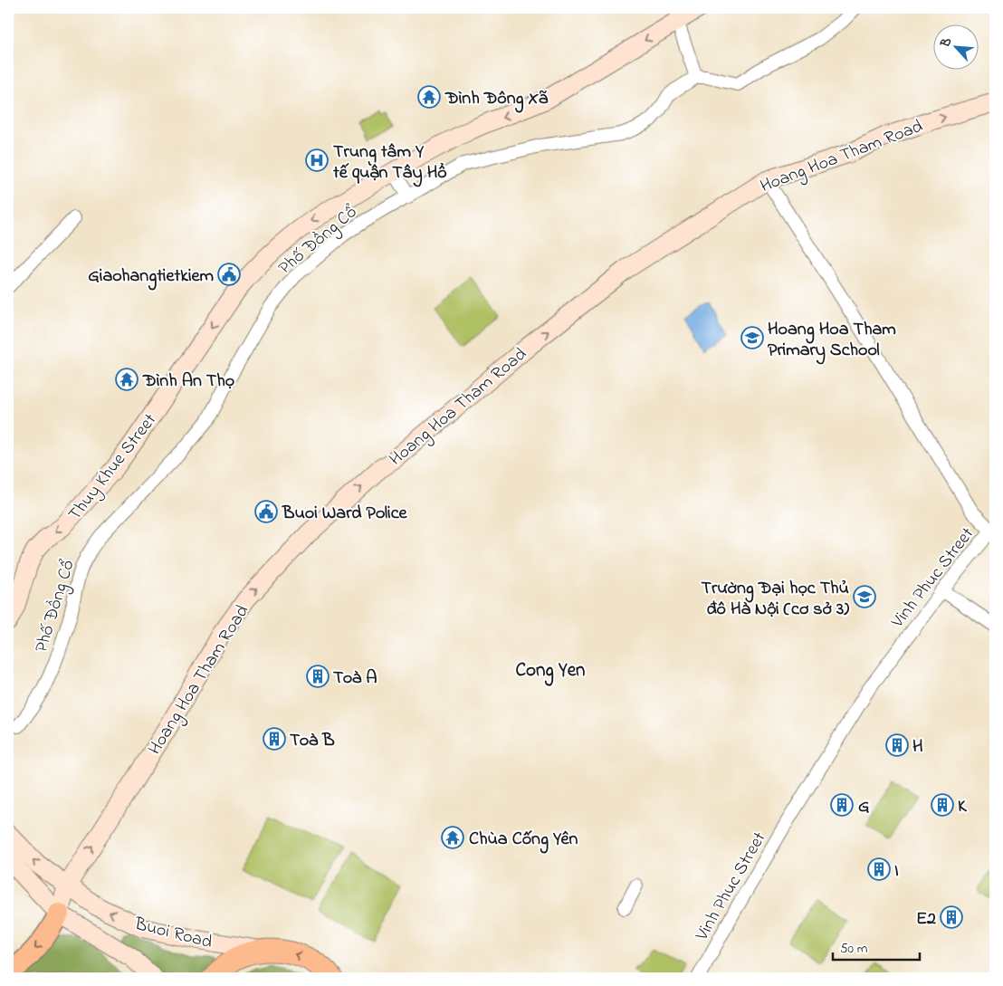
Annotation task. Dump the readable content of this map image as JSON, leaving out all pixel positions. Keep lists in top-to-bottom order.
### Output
{
  "streets": {
    "main road": ["Hoang Hoa Tham Road", "Thuy Khue Street", "Buoi Road"],
    "street": ["Phố Đồng Cổ", "Vinh Phuc Street"]
  },
  "crossings": [
    ["Hoang Hoa Tham Road", "Vinh Phuc Street"],
    ["Hoang Hoa Tham Road", "Buoi Road"]
  ],
  "one_way": ["Hoang Hoa Tham Road", "Thuy Khue Street"],
  "districts": ["Cong Yen"],
  "places": {
    "temple": ["Đình Đông Xã", "Đình An Thọ", "Chùa Cống Yên"],
    "hospital": ["Trung tâm Y tế quận Tây Hồ"],
    "public building": ["Giaohangtietkiem", "Buoi Ward Police"],
    "school or university": ["Hoang Hoa Tham Primary School", "Trường Đại học Thủ đô Hà Nội (cơ sở 3)"],
    "building": [
      "Toà A",
      "Toà B",
      "H",
      "G",
      "K",
      "I",
      "E2"
    ]
  },
  "scale_bar": "50 m",
  "north": "top left"
}
